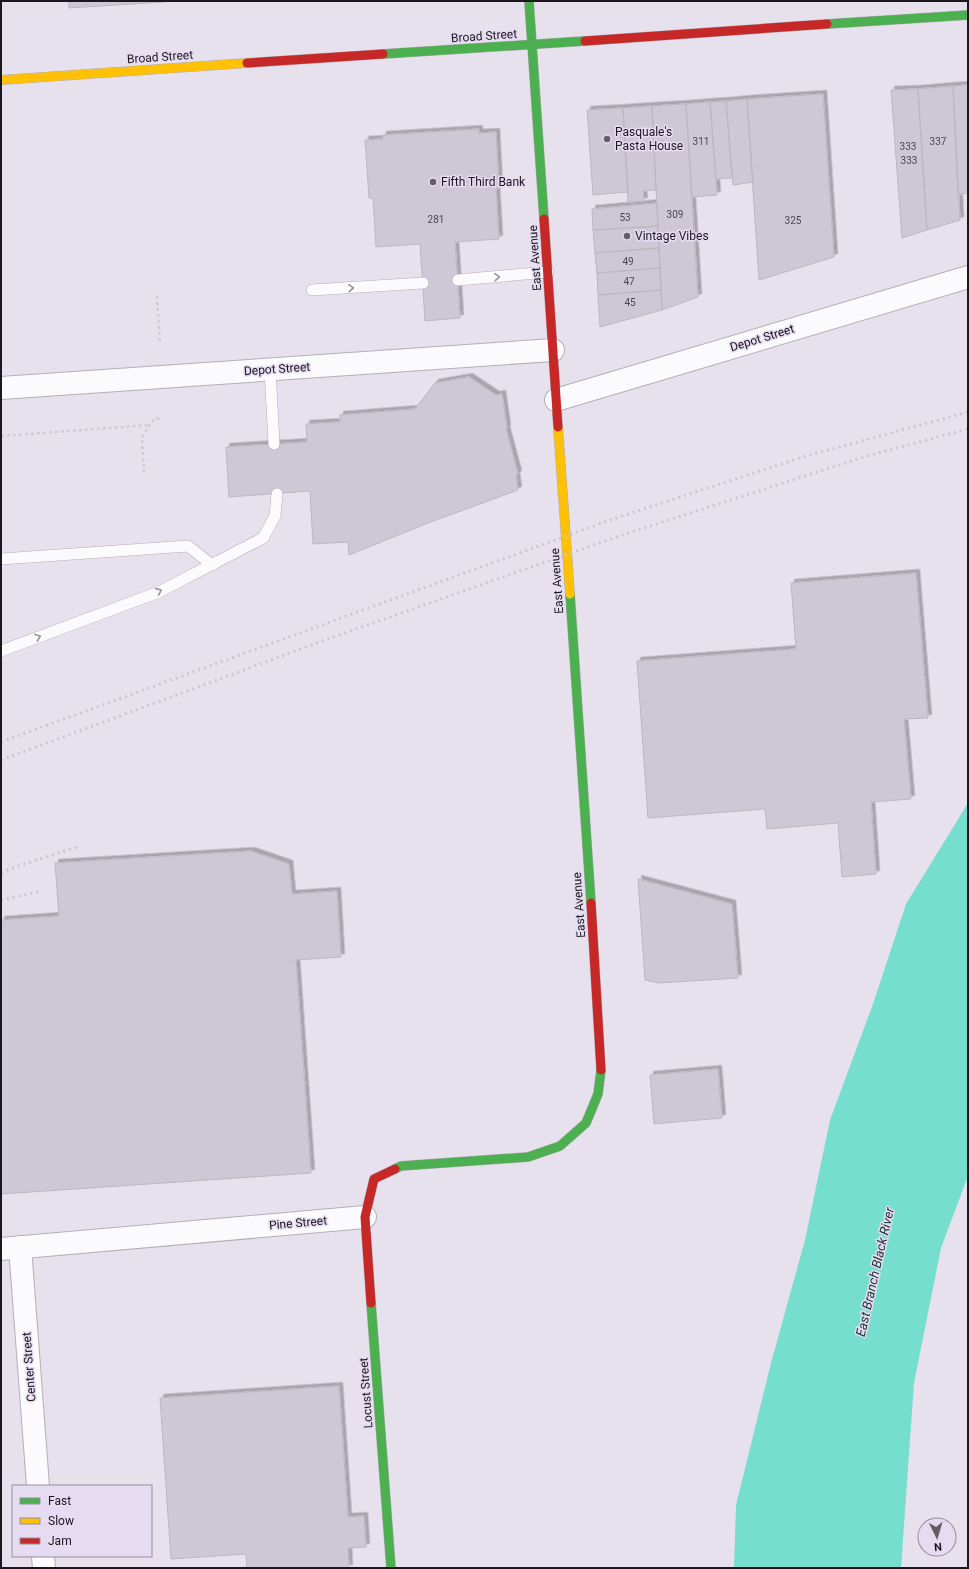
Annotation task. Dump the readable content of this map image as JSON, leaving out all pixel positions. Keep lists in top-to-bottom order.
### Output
{
  "streets": {
    "street": [
      "Broad Street",
      "East Avenue",
      "Depot Street",
      "Pine Street",
      "Center Street",
      "Locust Street"
    ]
  },
  "crossings": [
    ["Broad Street", "East Avenue"],
    ["East Avenue", "Depot Street"],
    ["East Avenue", "Pine Street"],
    ["East Avenue", "Locust Street"],
    ["Pine Street", "Center Street"],
    ["Pine Street", "Locust Street"]
  ],
  "water": ["East Branch Black River"],
  "places": ["Pasquale's Pasta House", "Fifth Third Bank", "Vintage Vibes"],
  "house_numbers": [
    "311",
    "337",
    "333",
    "333",
    "309",
    "53",
    "281",
    "325",
    "49",
    "47",
    "45"
  ],
  "legend": ["Fast", "Slow", "Jam"],
  "north": "bottom"
}
